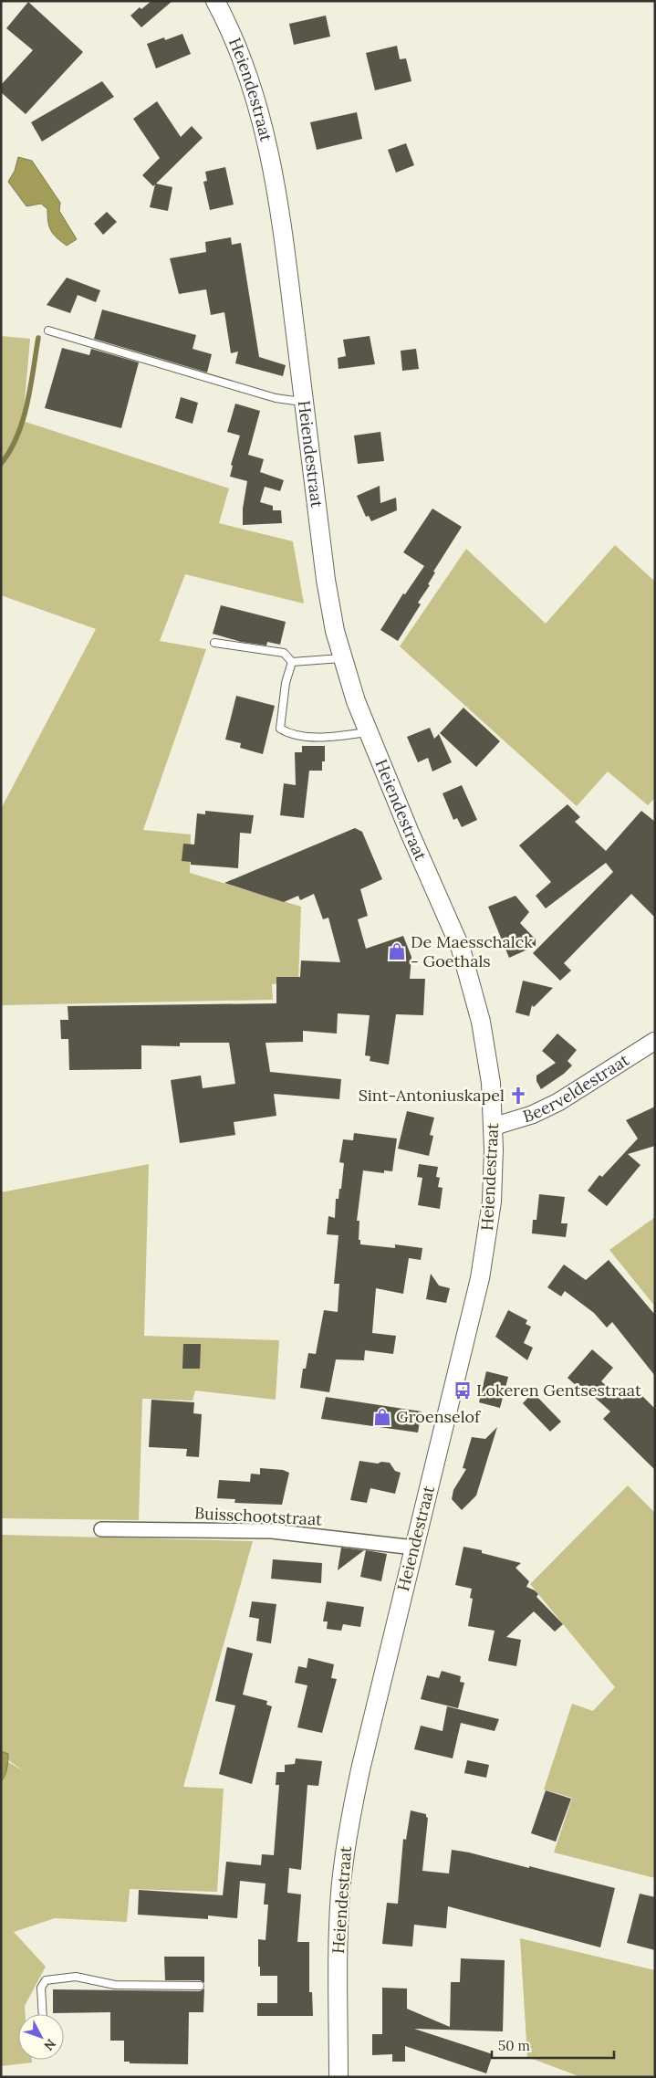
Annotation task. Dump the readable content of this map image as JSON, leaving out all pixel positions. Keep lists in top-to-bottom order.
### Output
{
  "streets": {
    "main road": ["Heiendestraat"],
    "street": ["Beerveldestraat", "Buisschootstraat"]
  },
  "crossings": [
    ["Heiendestraat", "Beerveldestraat"],
    ["Heiendestraat", "Buisschootstraat"]
  ],
  "places": {
    "shop": ["De Maesschalck - Goethals", "Groenselof"],
    "church": ["Sint-Antoniuskapel"],
    "bus stop": ["Lokeren Gentsestraat"]
  },
  "scale_bar": "50 m",
  "north": "bottom right"
}
